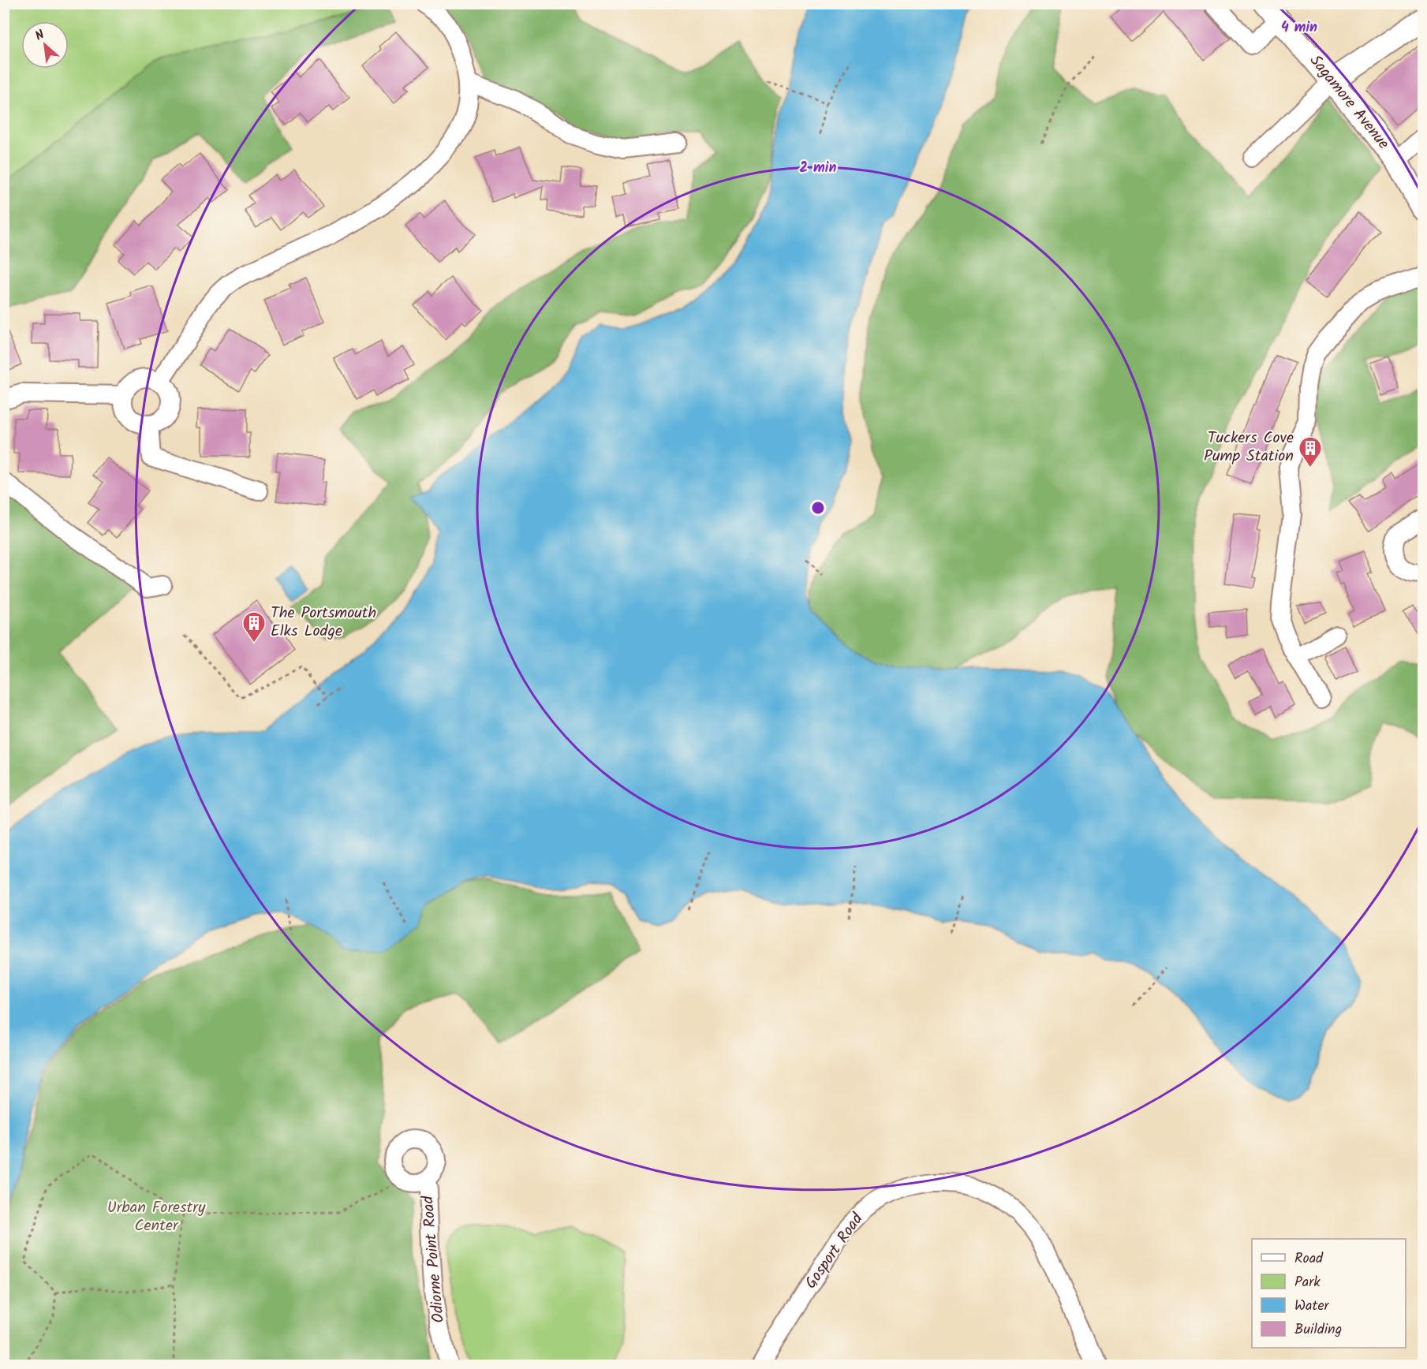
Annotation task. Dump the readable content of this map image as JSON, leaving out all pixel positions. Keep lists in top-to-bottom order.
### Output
{
  "streets": {
    "main road": ["Sagamore Avenue"],
    "street": ["Gosport Road", "Odiorne Point Road"]
  },
  "parks": ["Urban Forestry Center"],
  "places": {
    "building": ["Tuckers Cove Pump Station", "The Portsmouth Elks Lodge"]
  },
  "legend": [
    "Road",
    "Park",
    "Water",
    "Building"
  ],
  "north": "top left",
  "rings": ["4 min", "2 min"]
}
